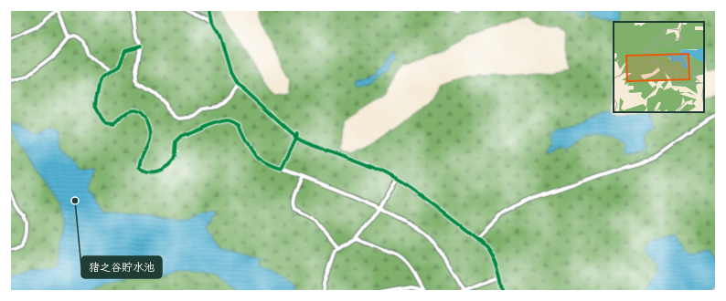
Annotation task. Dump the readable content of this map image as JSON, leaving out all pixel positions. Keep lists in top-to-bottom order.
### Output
{
  "places": ["猪之谷貯水池"]
}
